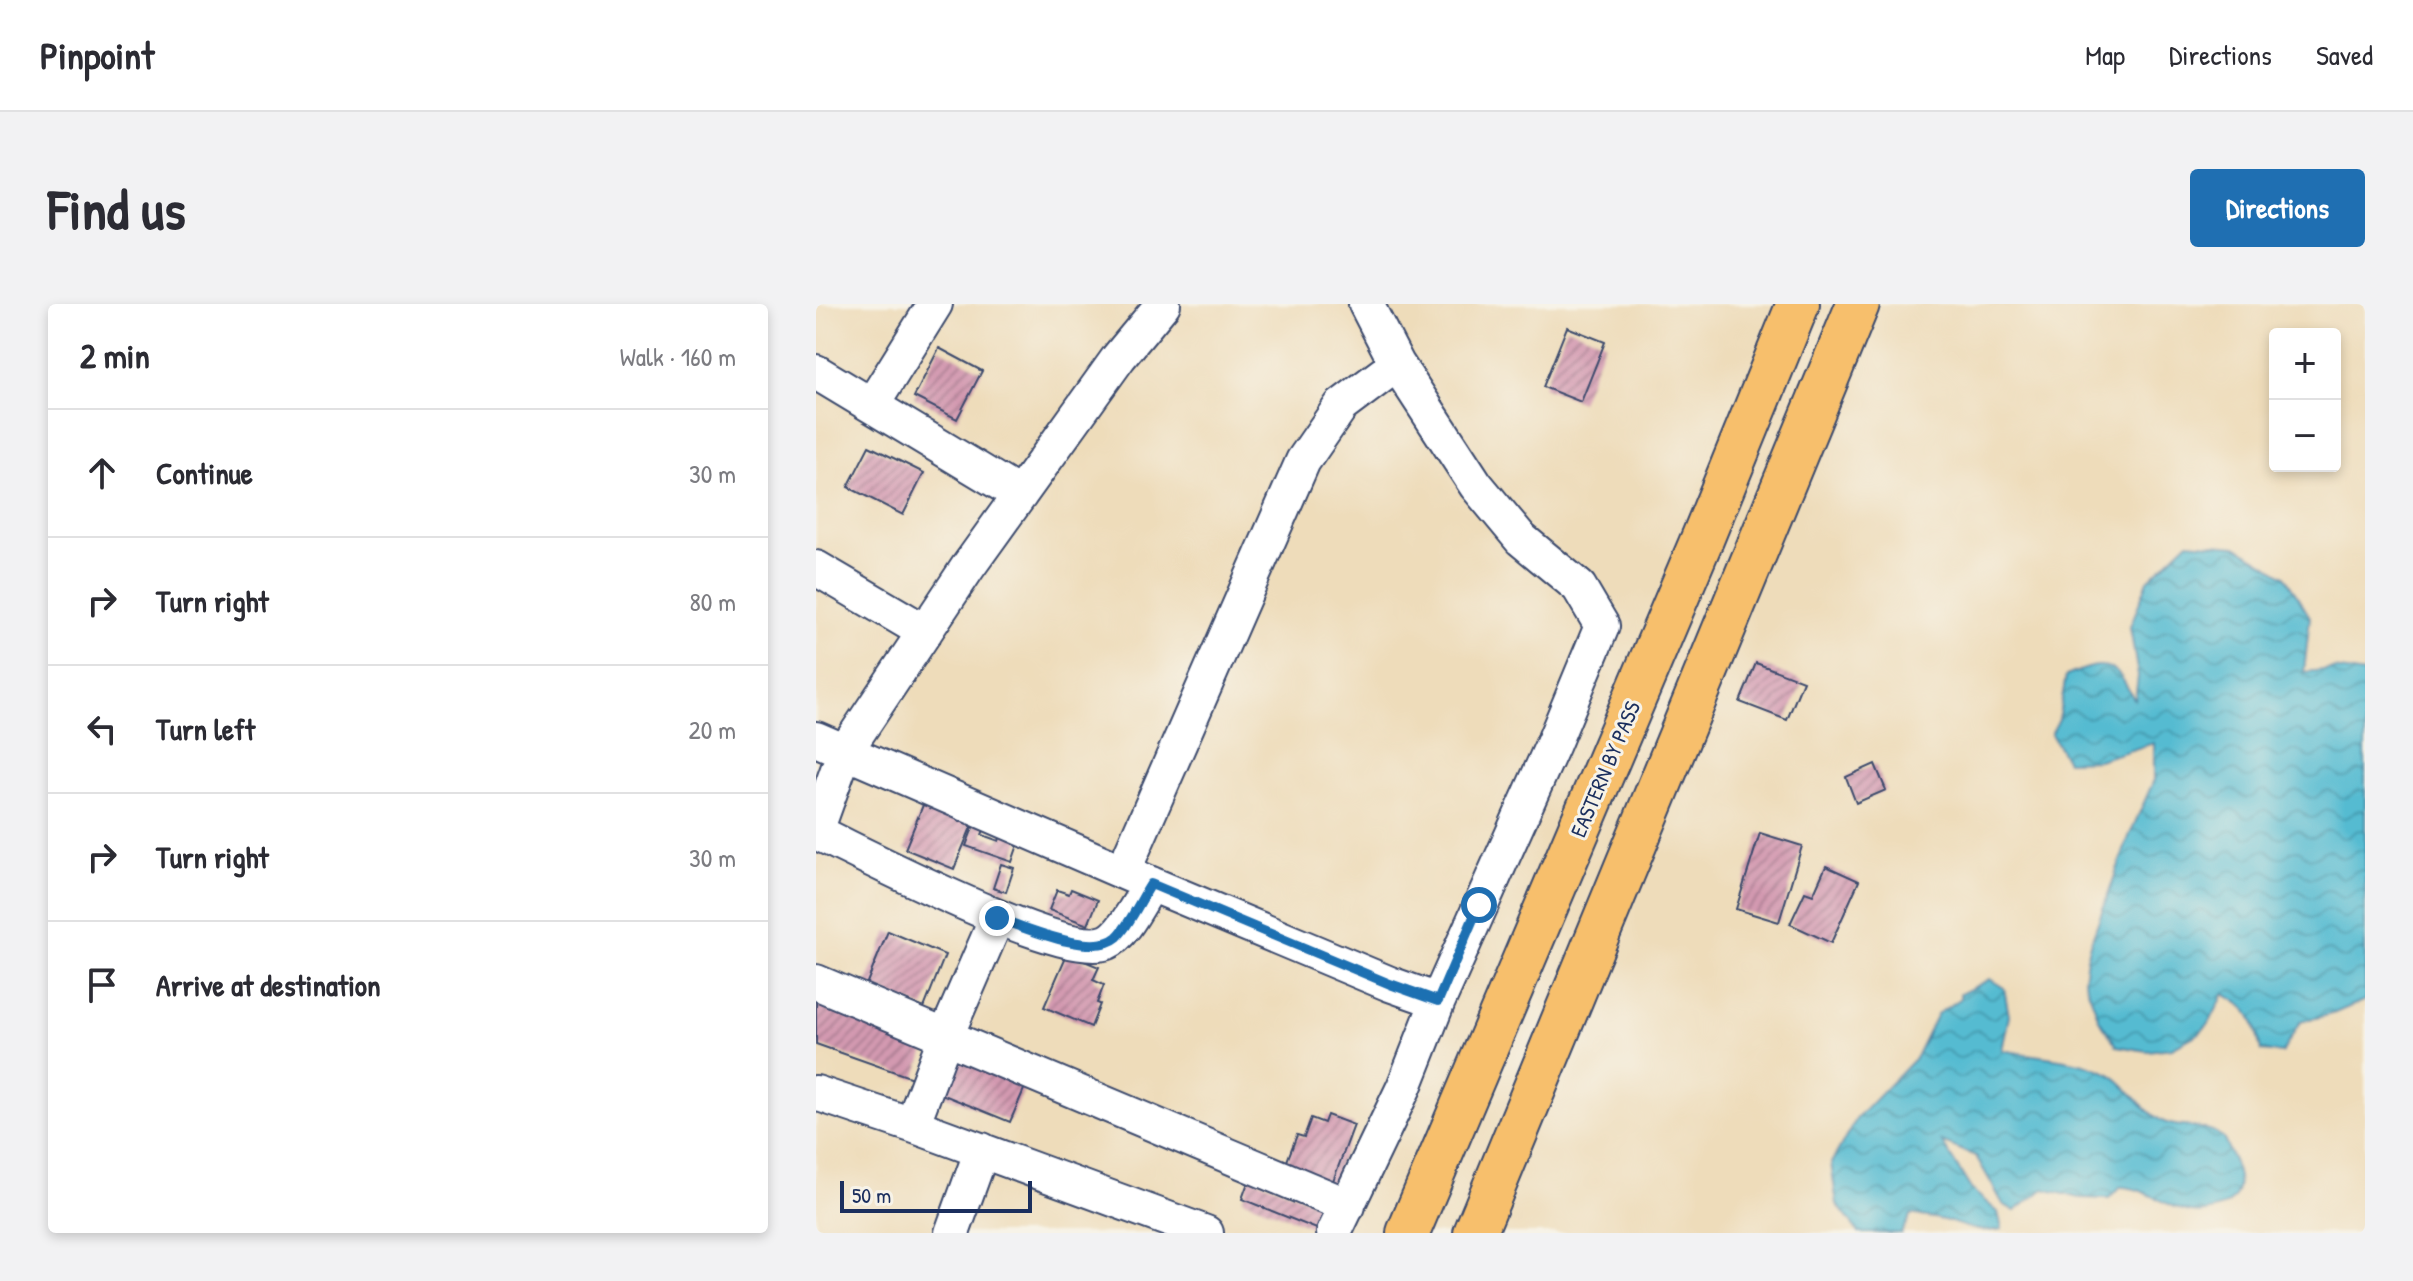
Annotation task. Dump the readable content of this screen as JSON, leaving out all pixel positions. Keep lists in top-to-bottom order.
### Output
{
  "streets": {
    "main road": ["EASTERN BY PASS"]
  },
  "scale_bar": "50 m",
  "page": {
    "header": "Pinpoint",
    "nav": ["Map", "Directions", "Saved"],
    "buttons": "Directions",
    "title": "Find us",
    "heading": ["2 min", "Walk · 160 m"],
    "map_buttons": ["+", "−"],
    "list": [
      ["Continue", "30 m"],
      ["Turn right", "80 m"],
      ["Turn left", "20 m"],
      ["Turn right", "30 m"],
      "Arrive at destination"
    ],
    "scale": "50 m"
  }
}
